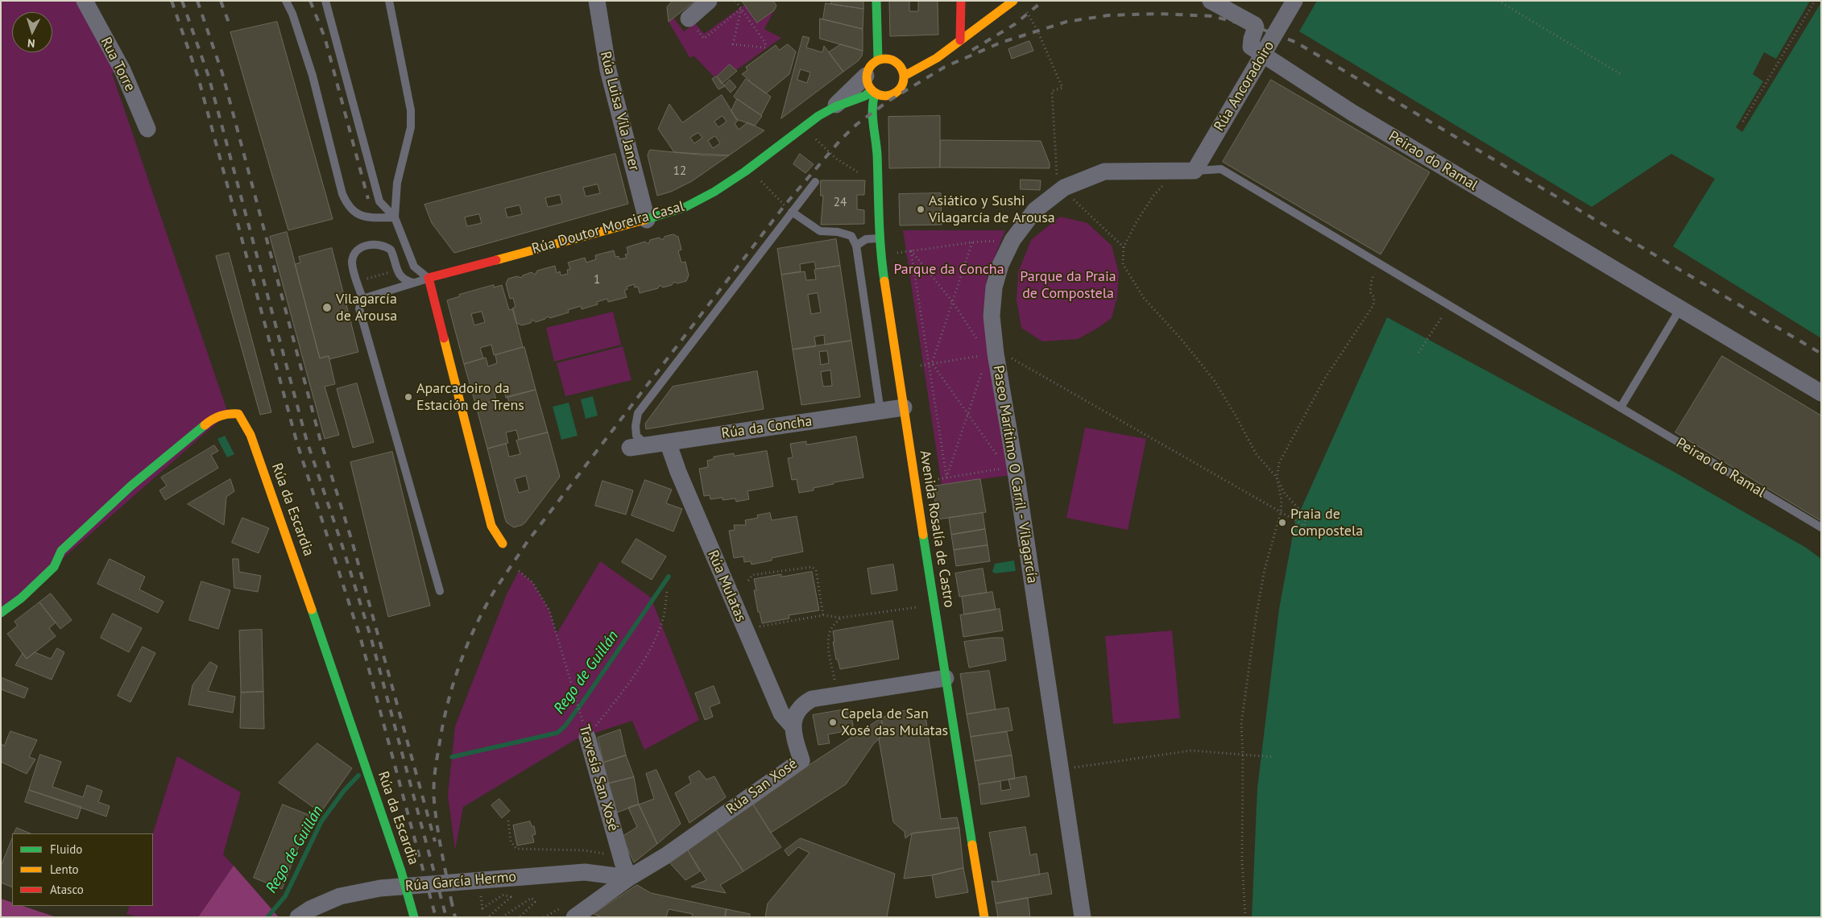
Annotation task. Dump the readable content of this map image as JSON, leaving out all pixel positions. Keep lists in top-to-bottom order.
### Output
{
  "streets": {
    "street": [
      "Rua Torre",
      "Rúa Ancoradoiro",
      "Rúa Luisa Vila Janer",
      "Peirao do Ramal",
      "Rúa Doutor Moreira Casal",
      "Rúa da Concha",
      "Paseo Marítimo O Carril - Vilagarcía",
      "Rúa da Escardia",
      "Avenida Rosalía de Castro",
      "Rúa Mulatas",
      "Travesía San Xosé",
      "Rúa San Xosé",
      "Rúa García Hermo"
    ]
  },
  "crossings": [
    ["Rúa Ancoradoiro", "Peirao do Ramal"],
    ["Rúa Ancoradoiro", "Paseo Marítimo O Carril - Vilagarcía"],
    ["Rúa Luisa Vila Janer", "Rúa Doutor Moreira Casal"],
    ["Peirao do Ramal", "Paseo Marítimo O Carril - Vilagarcía"],
    ["Rúa da Concha", "Avenida Rosalía de Castro"],
    ["Rúa da Concha", "Rúa Mulatas"],
    ["Rúa Mulatas", "Rúa San Xosé"],
    ["Travesía San Xosé", "Rúa San Xosé"],
    ["Travesía San Xosé", "Rúa García Hermo"],
    ["Rúa San Xosé", "Rúa García Hermo"]
  ],
  "water": ["Rego de Guillán"],
  "parks": ["Parque da Concha", "Parque da Praia de Compostela"],
  "places": [
    "Asiático y Sushi Vilagarcía de Arousa",
    "Vilagarcía de Arousa",
    "Aparcadoiro da Estación de Trens",
    "Praia de Compostela",
    "Capela de San Xosé das Mulatas"
  ],
  "house_numbers": ["12", "24", "1"],
  "legend": ["Fluido", "Lento", "Atasco"],
  "north": "bottom"
}
